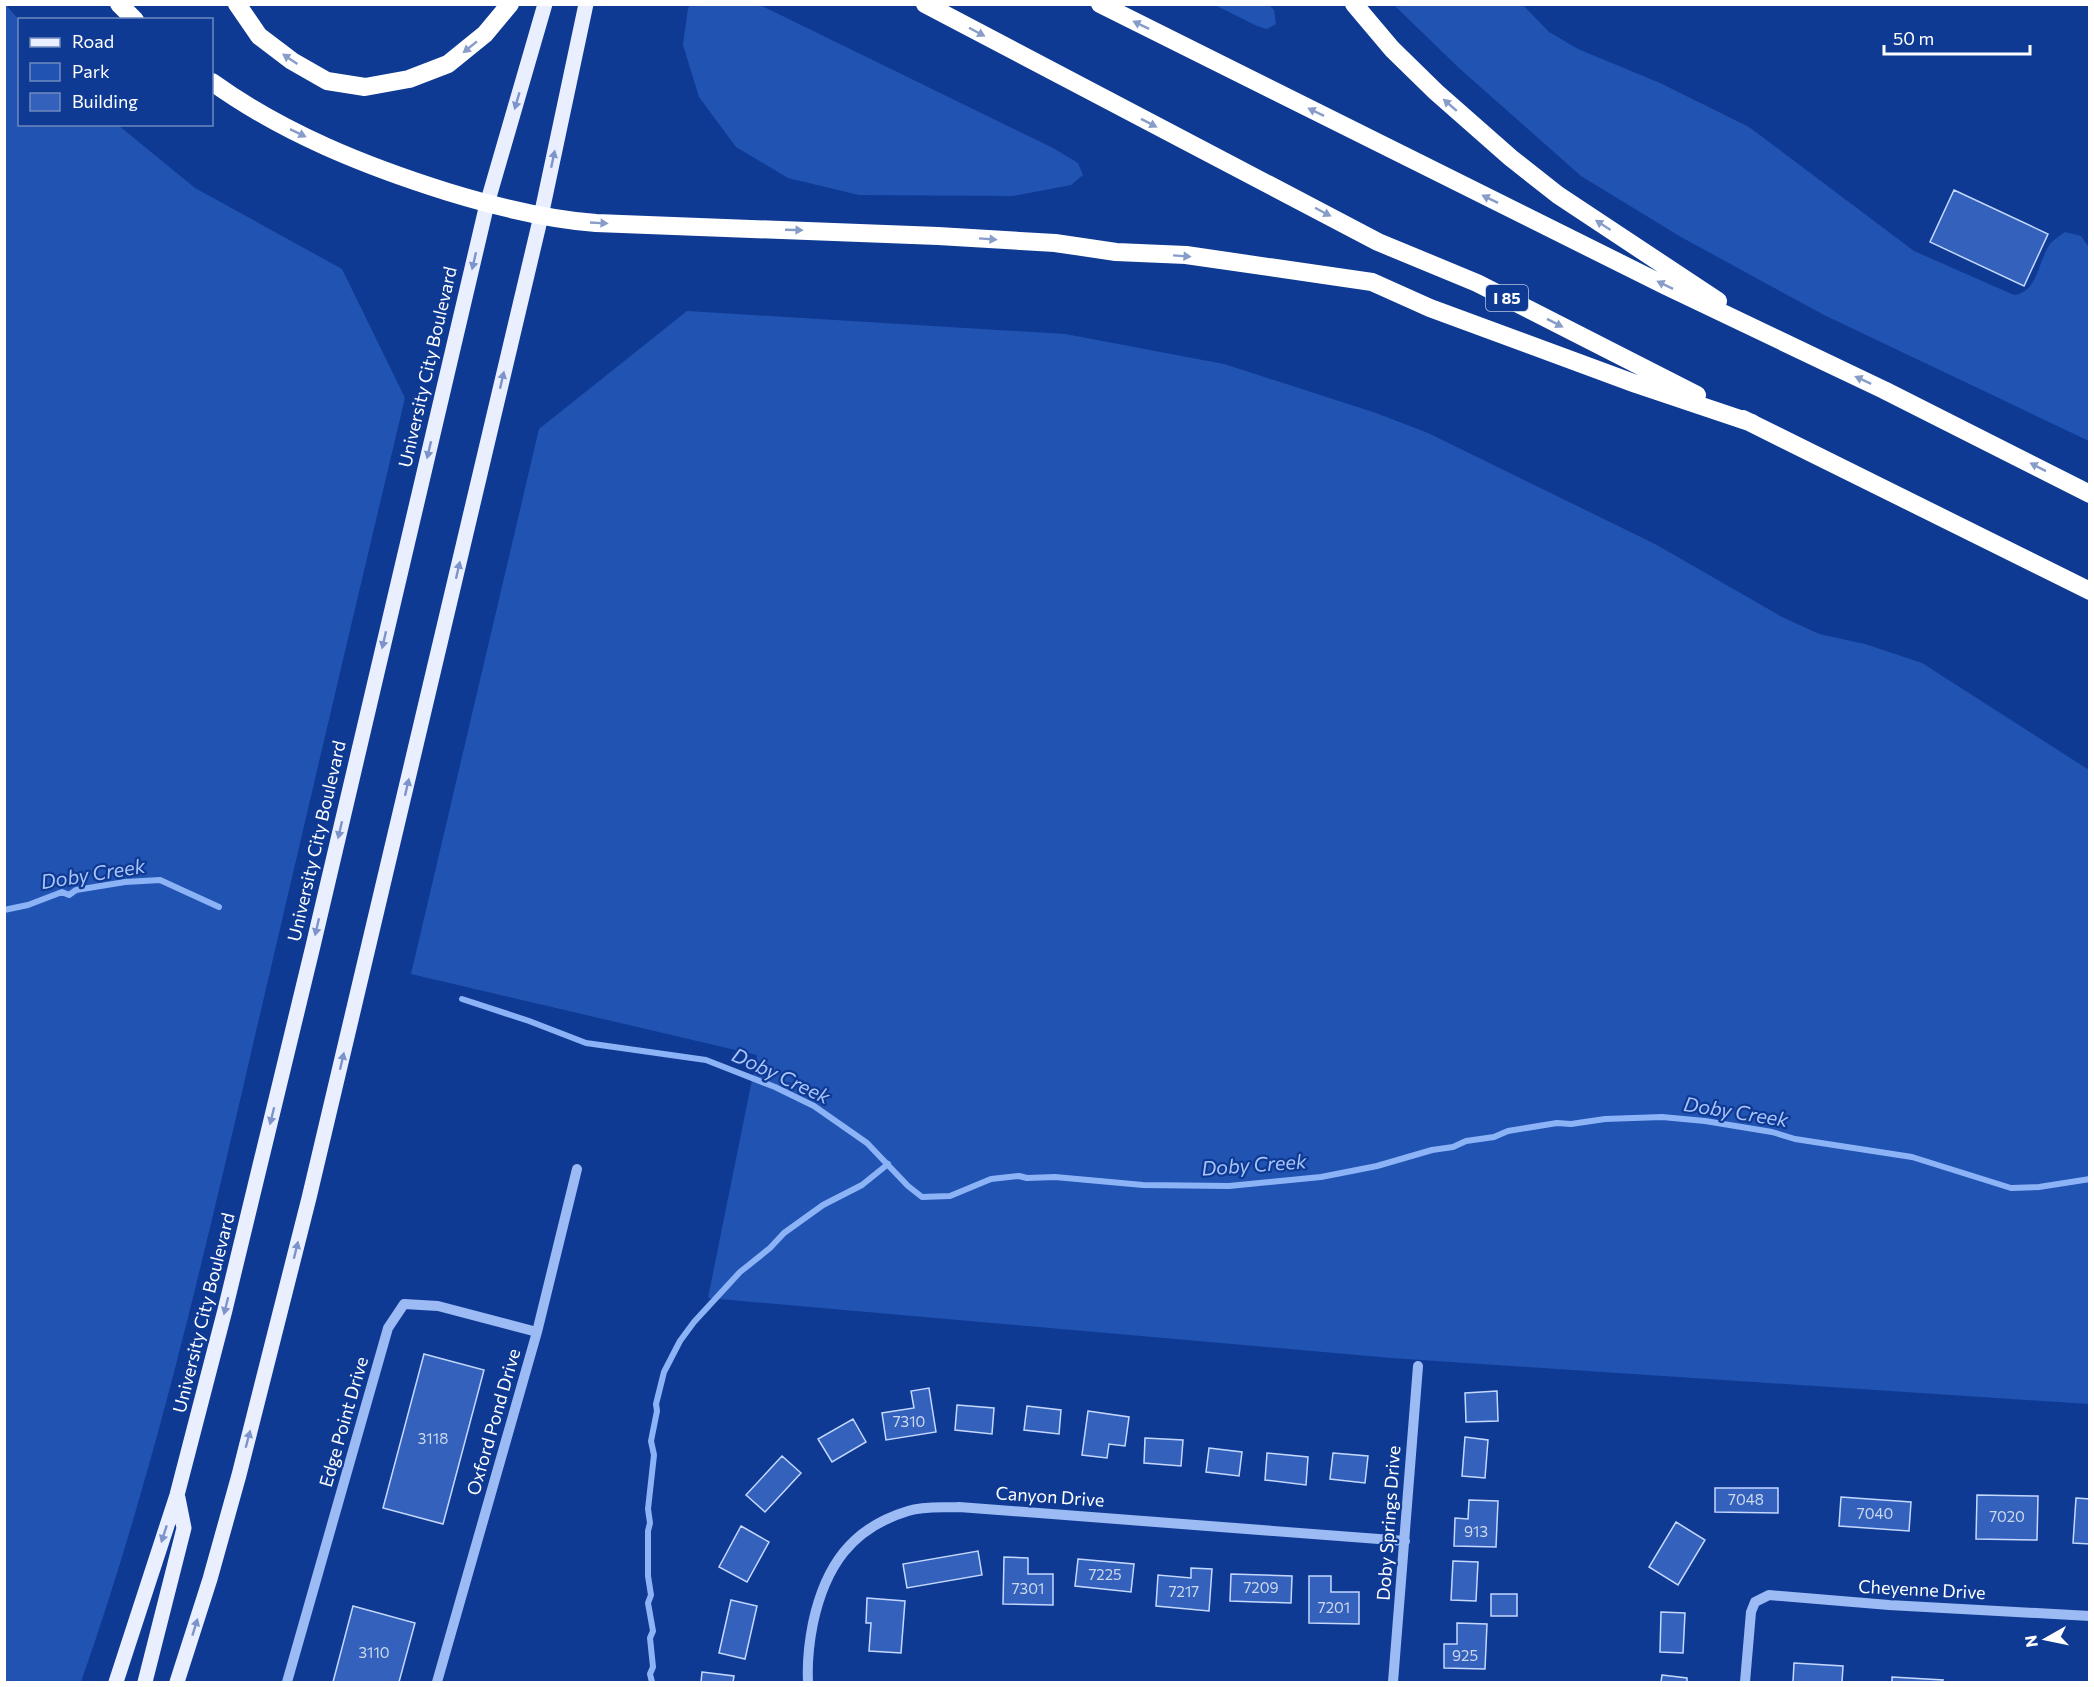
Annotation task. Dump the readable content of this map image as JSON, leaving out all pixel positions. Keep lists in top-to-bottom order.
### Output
{
  "streets": {
    "highway": ["I 85"],
    "main road": ["University City Boulevard"],
    "street": [
      "Edge Point Drive",
      "Oxford Pond Drive",
      "Canyon Drive",
      "Doby Springs Drive",
      "Cheyenne Drive"
    ]
  },
  "crossings": [
    ["Edge Point Drive", "Oxford Pond Drive"],
    ["Canyon Drive", "Doby Springs Drive"]
  ],
  "water": ["Doby Creek"],
  "house_numbers": [
    "7310",
    "3118",
    "7048",
    "7040",
    "7020",
    "913",
    "7225",
    "7209",
    "7301",
    "7217",
    "7201",
    "3110",
    "925"
  ],
  "legend": ["Road", "Park", "Building"],
  "scale_bar": "50 m",
  "north": "left"
}
